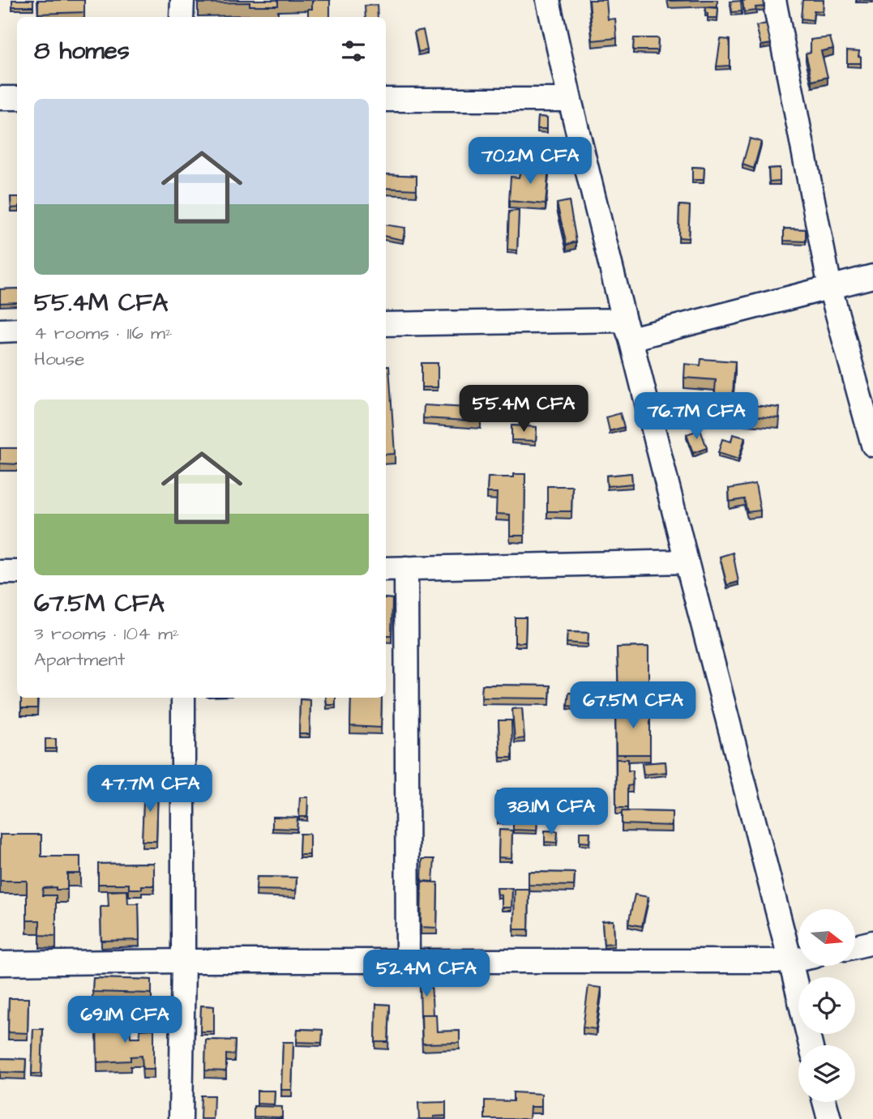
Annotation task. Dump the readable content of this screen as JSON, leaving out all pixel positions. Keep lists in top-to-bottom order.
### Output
{
  "north": "right",
  "page": {
    "heading": "8 homes",
    "list": [
      {
        "name": "55.4M CFA",
        "note": "4 rooms · 116 m² · House"
      },
      {
        "name": "67.5M CFA",
        "note": "3 rooms · 104 m² · Apartment"
      }
    ],
    "price": [
      "70.2M CFA",
      "55.4M CFA",
      "76.7M CFA",
      "67.5M CFA",
      "47.7M CFA",
      "38.1M CFA",
      "52.4M CFA",
      "69.1M CFA"
    ]
  }
}
